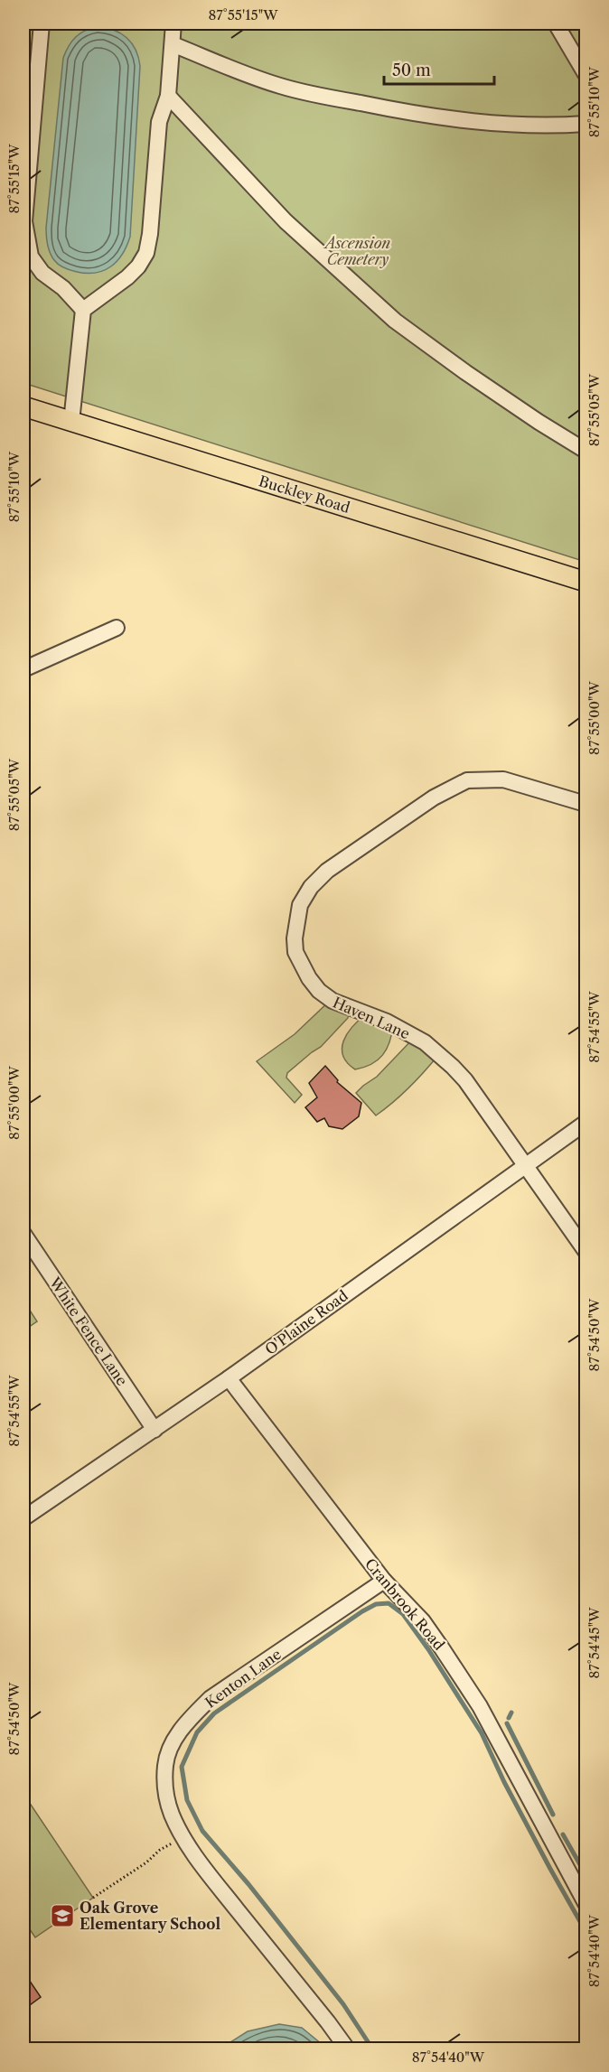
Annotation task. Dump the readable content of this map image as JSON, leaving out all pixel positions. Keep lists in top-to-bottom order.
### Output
{
  "streets": {
    "main road": ["Buckley Road"],
    "street": [
      "Haven Lane",
      "O'Plaine Road",
      "White Fence Lane",
      "Cranbrook Road",
      "Kenton Lane"
    ]
  },
  "crossings": [
    ["Haven Lane", "O'Plaine Road"],
    ["O'Plaine Road", "White Fence Lane"],
    ["O'Plaine Road", "Cranbrook Road"],
    ["Cranbrook Road", "Kenton Lane"]
  ],
  "parks": ["Ascension Cemetery"],
  "places": {
    "school or university": ["Oak Grove Elementary School"]
  },
  "scale_bar": "50 m",
  "coordinates": [
    "87°55'15\"W",
    "87°55'10\"W",
    "87°55'05\"W",
    "87°55'00\"W",
    "87°54'55\"W",
    "87°54'50\"W",
    "87°54'45\"W",
    "87°54'40\"W"
  ]
}
